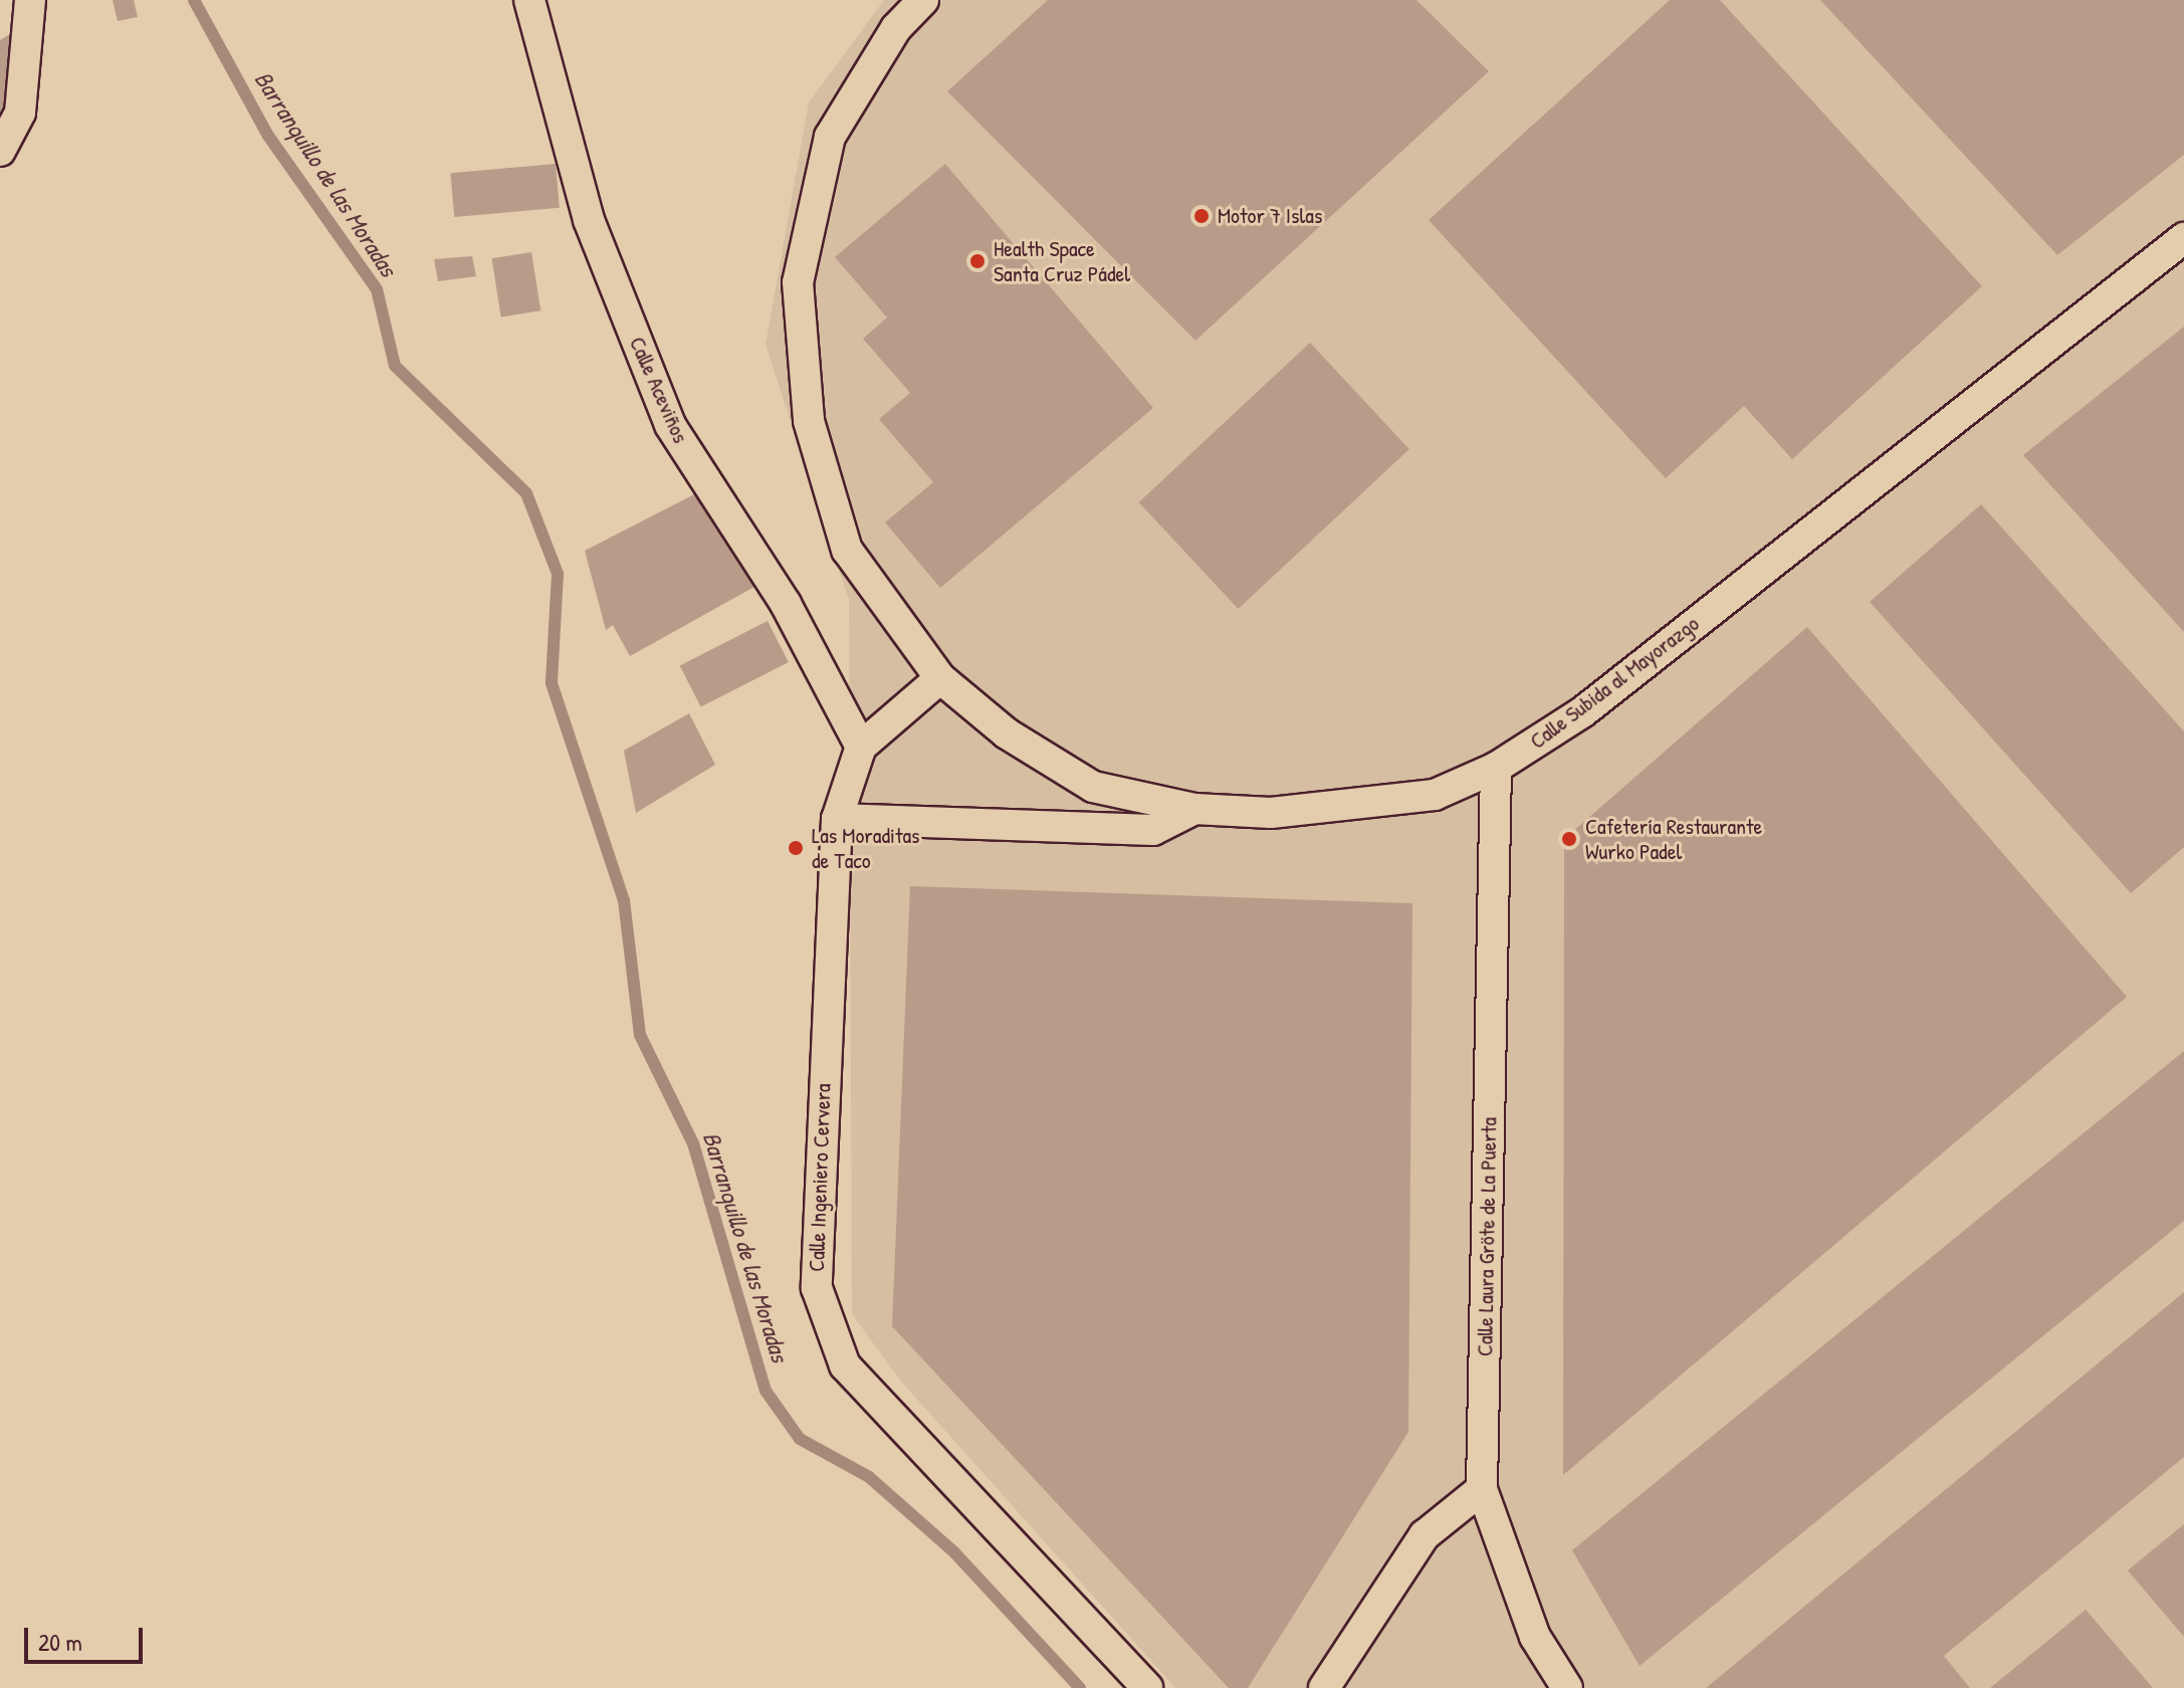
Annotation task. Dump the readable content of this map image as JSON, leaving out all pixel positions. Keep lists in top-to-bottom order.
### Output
{
  "streets": {
    "street": [
      "Calle Aceviños",
      "Calle Subida al Mayorazgo",
      "Calle Ingeniero Cervera",
      "Calle Laura Gröte de La Puerta"
    ]
  },
  "crossings": [
    ["Calle Aceviños", "Calle Ingeniero Cervera"],
    ["Calle Subida al Mayorazgo", "Calle Laura Gröte de La Puerta"]
  ],
  "water": ["Barranquillo de las Moradas"],
  "places": [
    "Motor 7 Islas",
    "Health Space Santa Cruz Pádel",
    "Cafetería Restaurante Wurko Padel",
    "Las Moraditas de Taco"
  ],
  "scale_bar": "20 m"
}
